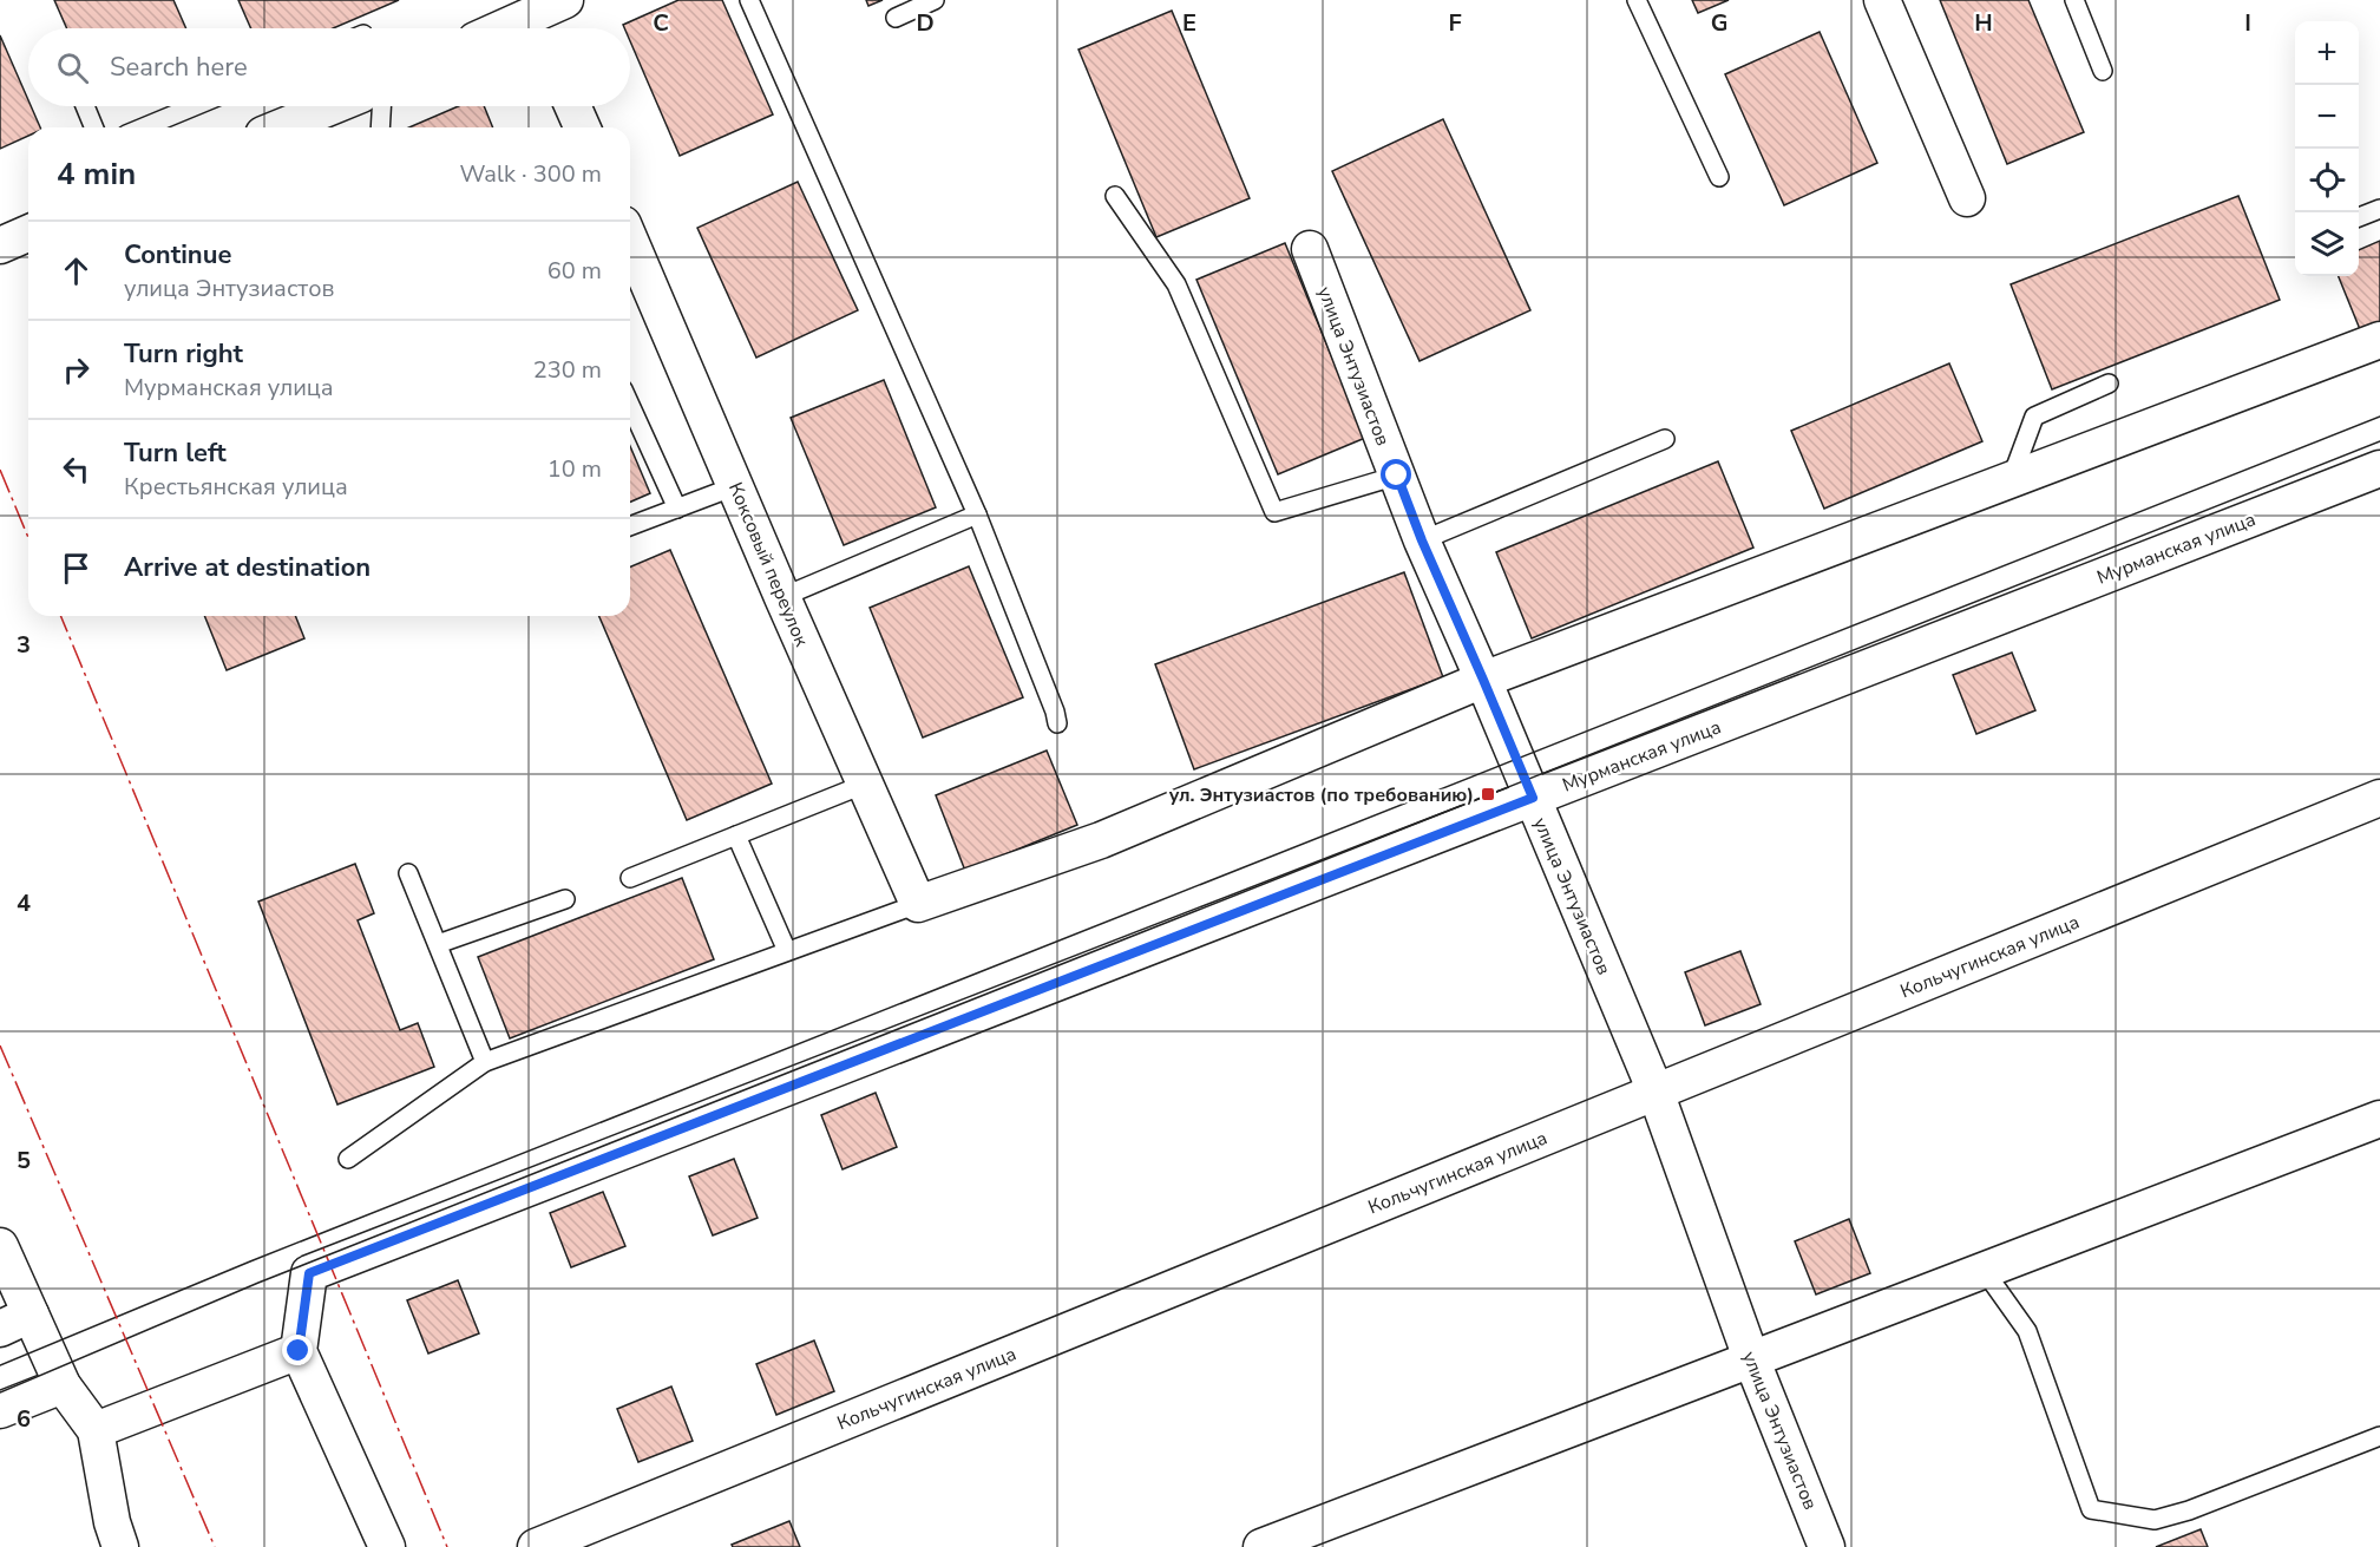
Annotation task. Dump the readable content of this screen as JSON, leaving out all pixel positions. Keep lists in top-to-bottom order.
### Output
{
  "streets": {
    "street": [
      "улица Энтузиастов",
      "Мурманская улица",
      "Коксовый переулок",
      "Кольчугинская улица"
    ]
  },
  "crossings": [
    ["улица Энтузиастов", "Мурманская улица"],
    ["улица Энтузиастов", "Кольчугинская улица"]
  ],
  "places": {
    "transit": ["ул. Энтузиастов (по требованию)"]
  },
  "page": {
    "map_buttons": ["+", "−"],
    "search": "Search here",
    "heading": ["4 min", "Walk · 300 m"],
    "list": [
      ["Continue", "улица Энтузиастов", "60 m"],
      ["Turn right", "Мурманская улица", "230 m"],
      ["Turn left", "Крестьянская улица", "10 m"],
      "Arrive at destination"
    ]
  },
  "grid": {
    "columns": [
      "C",
      "D",
      "E",
      "F",
      "G",
      "H",
      "I"
    ],
    "rows": [
      "3",
      "4",
      "5",
      "6"
    ]
  }
}
